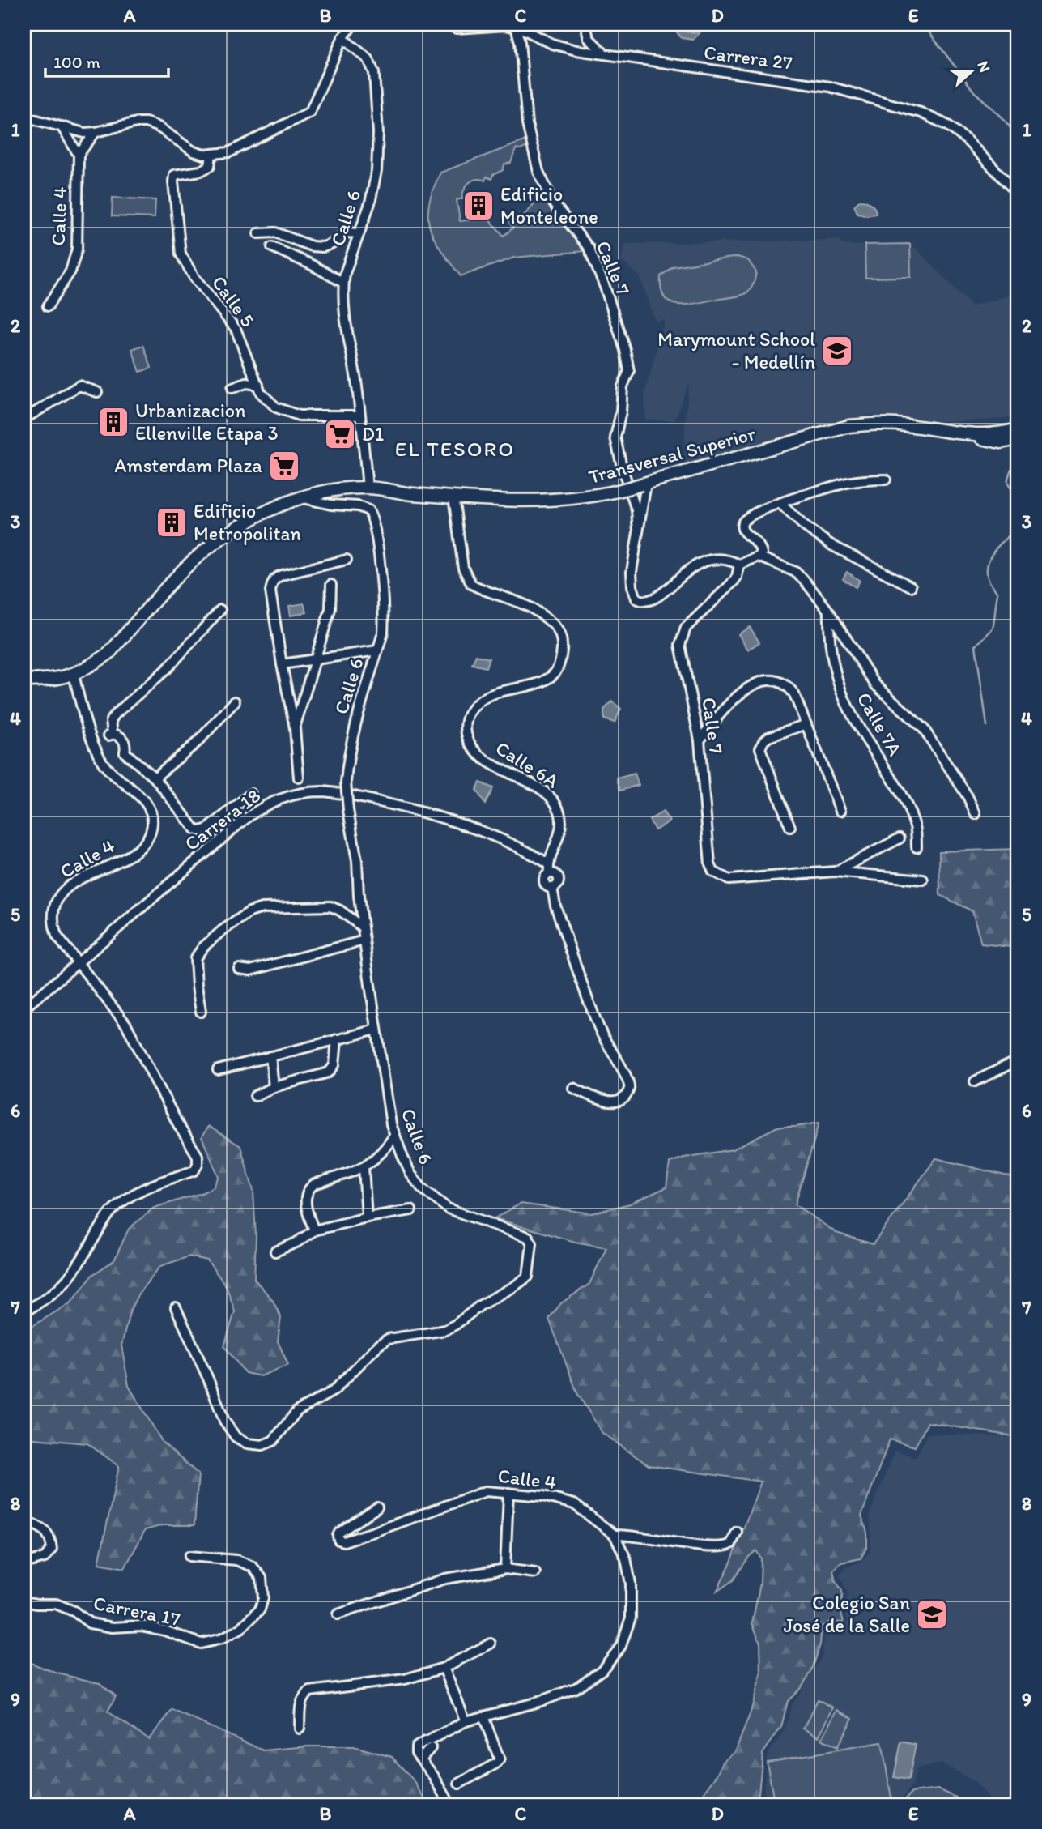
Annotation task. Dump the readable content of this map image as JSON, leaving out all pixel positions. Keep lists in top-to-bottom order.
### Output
{
  "streets": {
    "main road": ["Transversal Superior"],
    "street": [
      "Carrera 27",
      "Calle 4",
      "Calle 6",
      "Calle 7",
      "Calle 5",
      "Calle 7A",
      "Calle 6A",
      "Carrera 18",
      "Carrera 17"
    ]
  },
  "crossings": [
    ["Carrera 27", "Calle 7"],
    ["Calle 4", "Transversal Superior"],
    ["Calle 4", "Carrera 18"],
    ["Calle 6", "Calle 5"],
    ["Calle 6", "Transversal Superior"],
    ["Calle 7", "Transversal Superior"],
    ["Transversal Superior", "Calle 6A"],
    ["Calle 6A", "Carrera 18"]
  ],
  "districts": ["EL TESORO"],
  "places": {
    "building": ["Edificio Monteleone", "Urbanizacion Ellenville Etapa 3", "Edificio Metropolitan"],
    "school or university": ["Marymount School - Medellín", "Colegio San José de la Salle"],
    "supermarket": ["D1", "Amsterdam Plaza"]
  },
  "scale_bar": "100 m",
  "north": "right",
  "grid": {
    "columns": [
      "A",
      "B",
      "C",
      "D",
      "E"
    ],
    "rows": [
      "1",
      "2",
      "3",
      "4",
      "5",
      "6",
      "7",
      "8",
      "9"
    ]
  }
}
